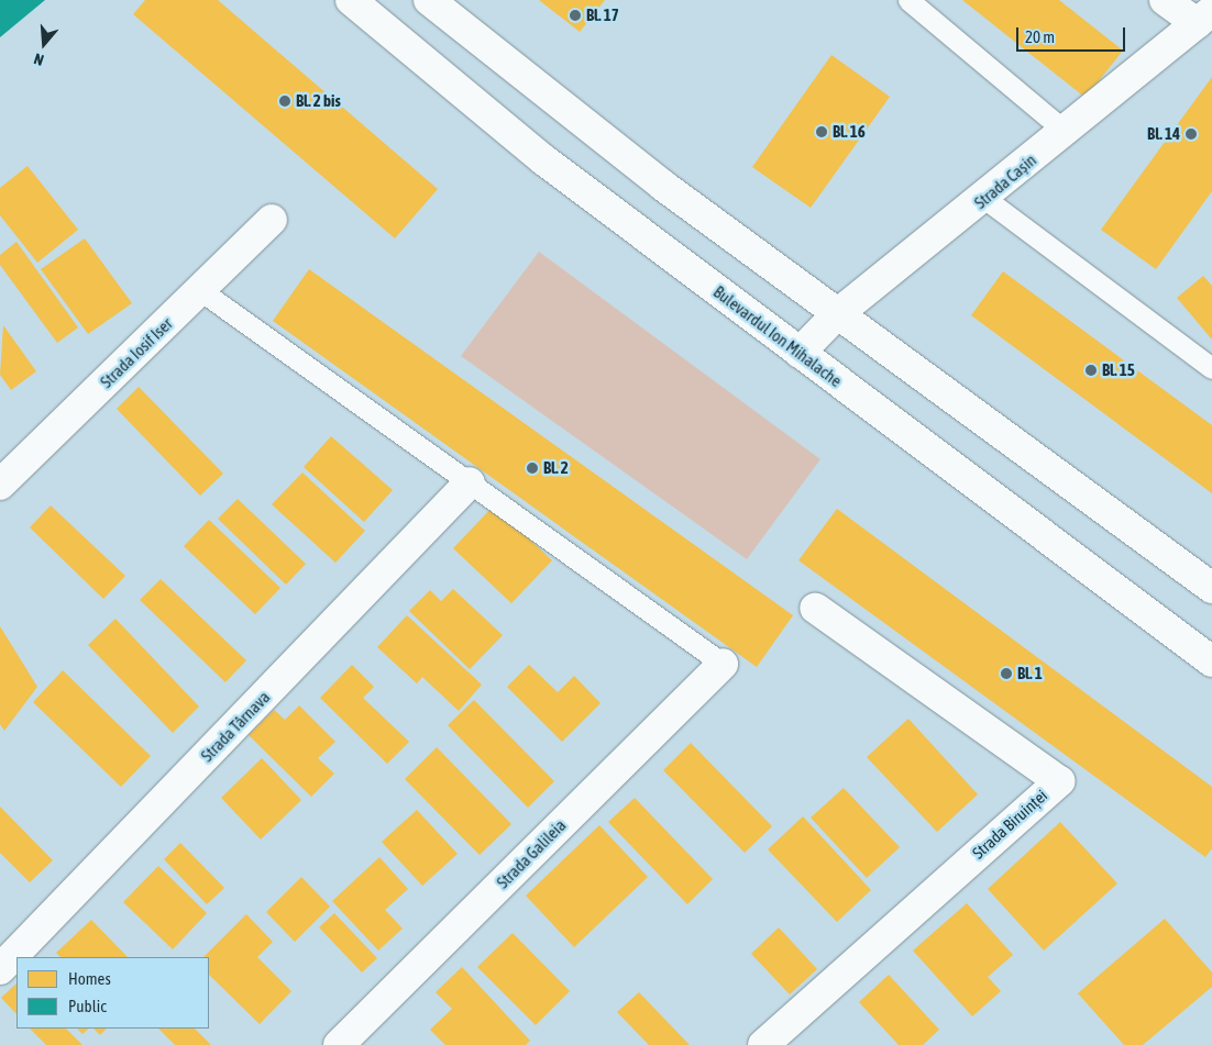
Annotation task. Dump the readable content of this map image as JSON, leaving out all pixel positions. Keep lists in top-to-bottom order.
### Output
{
  "streets": {
    "street": [
      "Strada Cașin",
      "Bulevardul Ion Mihalache",
      "Strada Iosif Iser",
      "Strada Târnava",
      "Strada Biruinței",
      "Strada Galileia"
    ]
  },
  "crossings": [
    ["Strada Cașin", "Bulevardul Ion Mihalache"]
  ],
  "places": [
    "Bl. 17",
    "Bl. 2 bis",
    "Bl. 16",
    "Bl. 14",
    "Bl. 15",
    "Bl. 2",
    "Bl. 1"
  ],
  "legend": ["Homes", "Public"],
  "scale_bar": "20 m",
  "north": "bottom"
}
